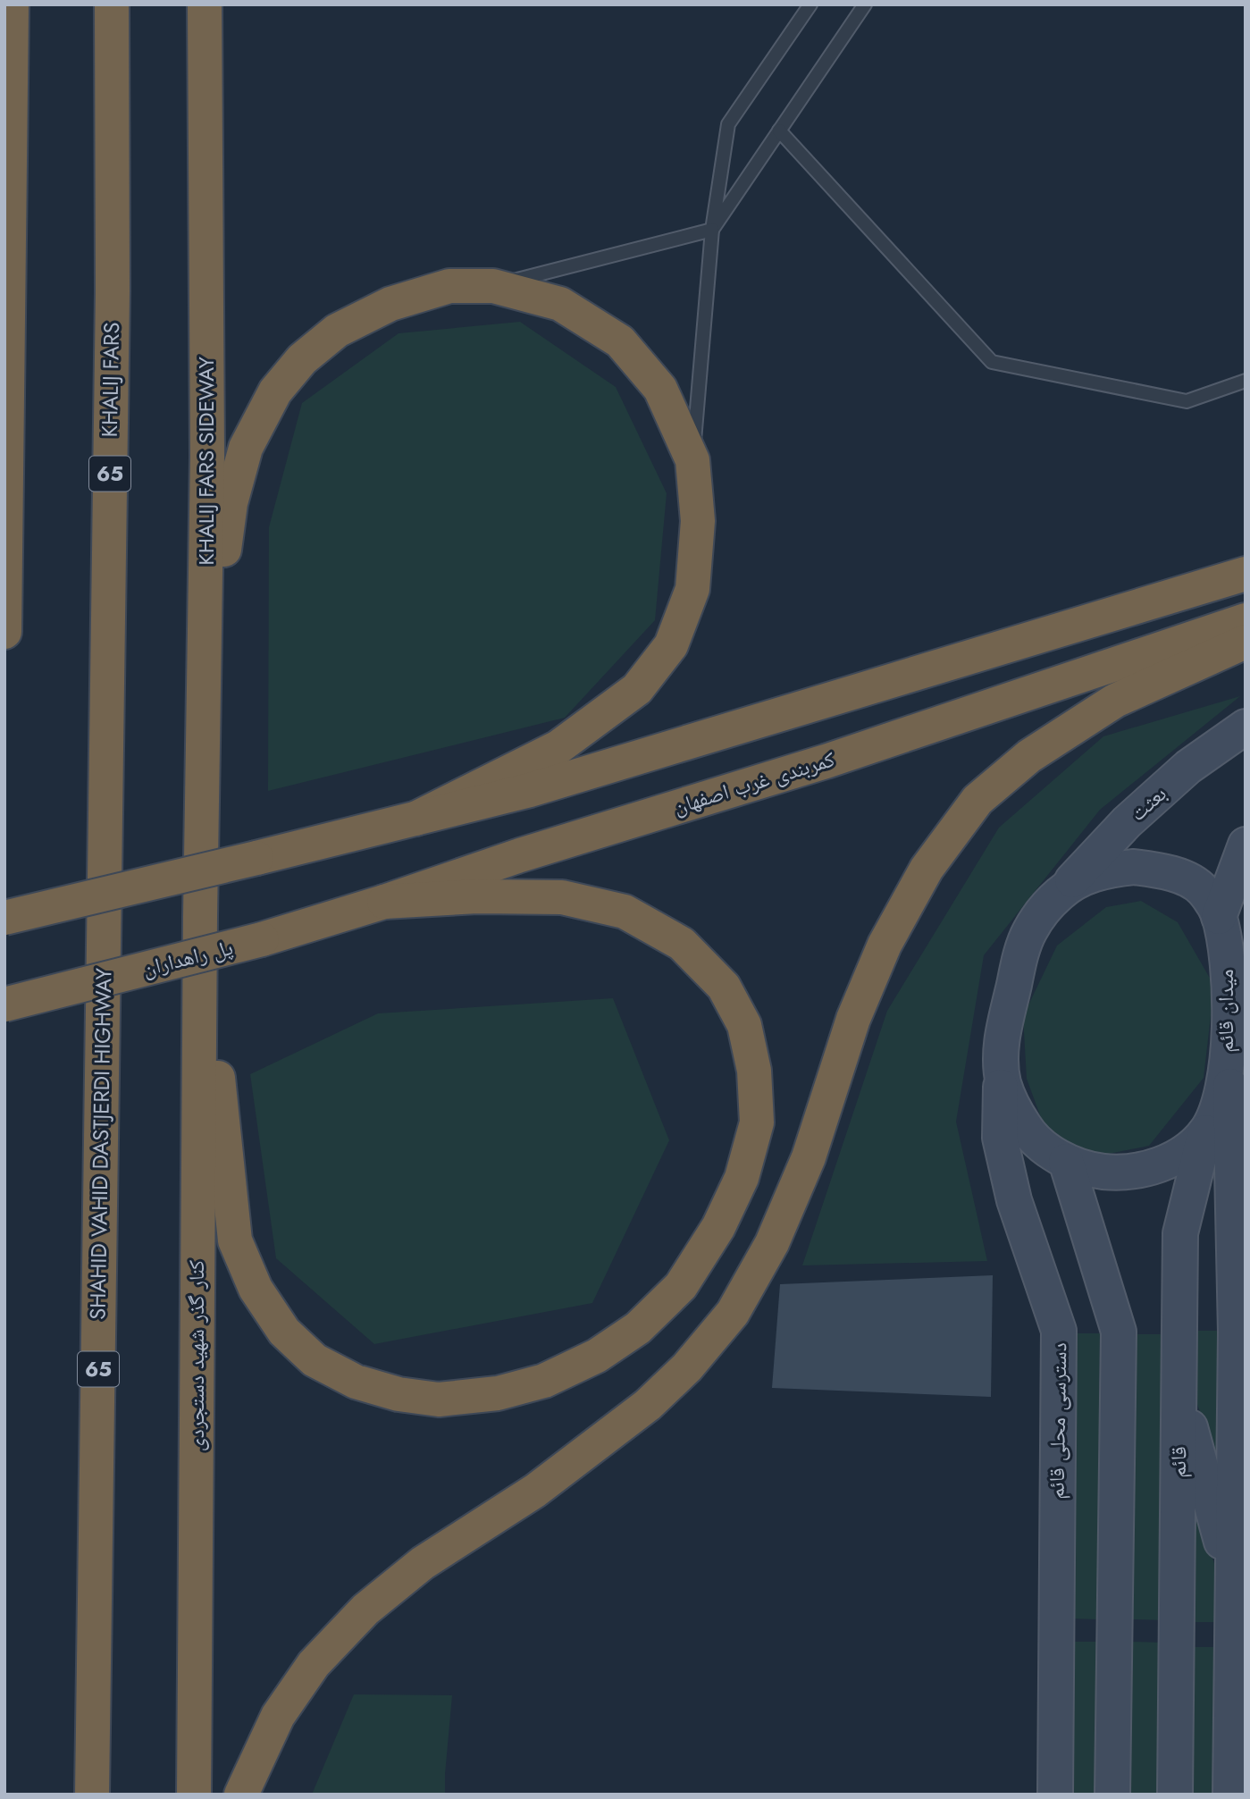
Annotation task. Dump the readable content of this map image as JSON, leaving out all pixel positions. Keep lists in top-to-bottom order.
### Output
{
  "streets": {
    "highway": [
      "KHALIJ FARS",
      "KHALIJ FARS SIDEWAY",
      "65",
      "کمربندی غرب اصفهان",
      "پل راهداران",
      "SHAHID VAHID DASTJERDI HIGHWAY",
      "کنار گذر شهید دستجردی"
    ],
    "main road": [
      "بعثت",
      "میدان قائم",
      "دسترسی محلی قائم",
      "قائم"
    ]
  },
  "crossings": [
    ["KHALIJ FARS", "SHAHID VAHID DASTJERDI HIGHWAY"],
    ["KHALIJ FARS SIDEWAY", "کنار گذر شهید دستجردی"],
    ["کمربندی غرب اصفهان", "پل راهداران"],
    ["بعثت", "میدان قائم"],
    ["میدان قائم", "دسترسی محلی قائم"],
    ["میدان قائم", "قائم"]
  ]
}
